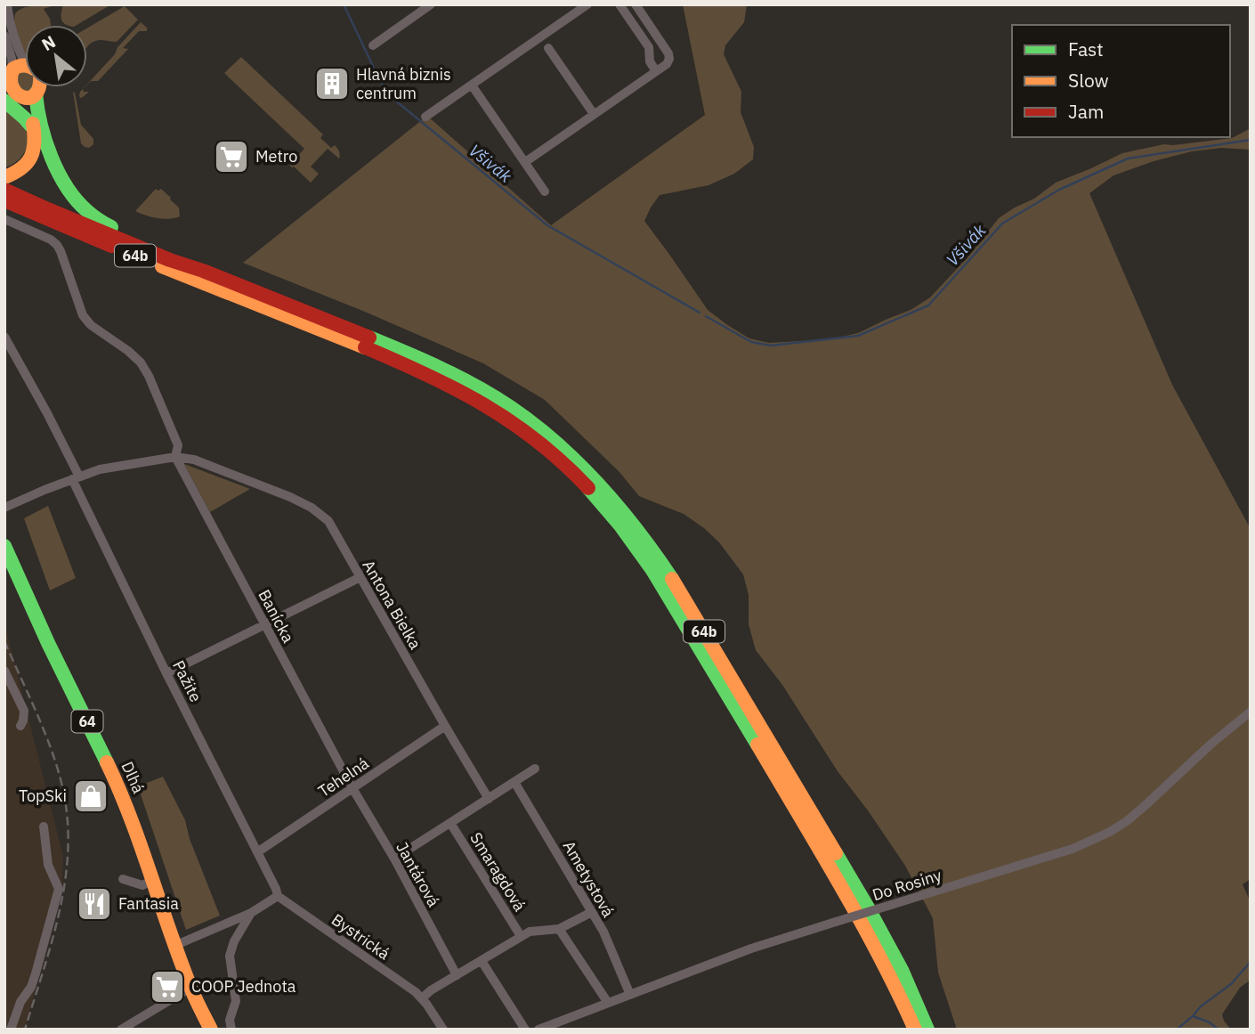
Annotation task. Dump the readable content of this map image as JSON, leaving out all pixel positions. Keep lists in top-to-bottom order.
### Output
{
  "streets": {
    "main road": ["64b", "64", "Dlhá"],
    "street": [
      "Antona Bielka",
      "Banícka",
      "Pažite",
      "Tehelná",
      "Smaragdová",
      "Jantárová",
      "Ametystová",
      "Do Rosiny",
      "Bystrická"
    ]
  },
  "crossings": [
    ["Antona Bielka", "Banícka"],
    ["Antona Bielka", "Pažite"],
    ["Antona Bielka", "Tehelná"],
    ["Banícka", "Tehelná"],
    ["Banícka", "Jantárová"],
    ["Pažite", "Tehelná"],
    ["Pažite", "Bystrická"],
    ["Tehelná", "Jantárová"],
    ["Ametystová", "Do Rosiny"]
  ],
  "water": ["Všivák"],
  "places": {
    "building": ["Hlavná biznis centrum"],
    "supermarket": ["Metro", "COOP Jednota"],
    "shop": ["TopSki"],
    "restaurant": ["Fantasia"]
  },
  "legend": ["Fast", "Slow", "Jam"],
  "north": "top left"
}
